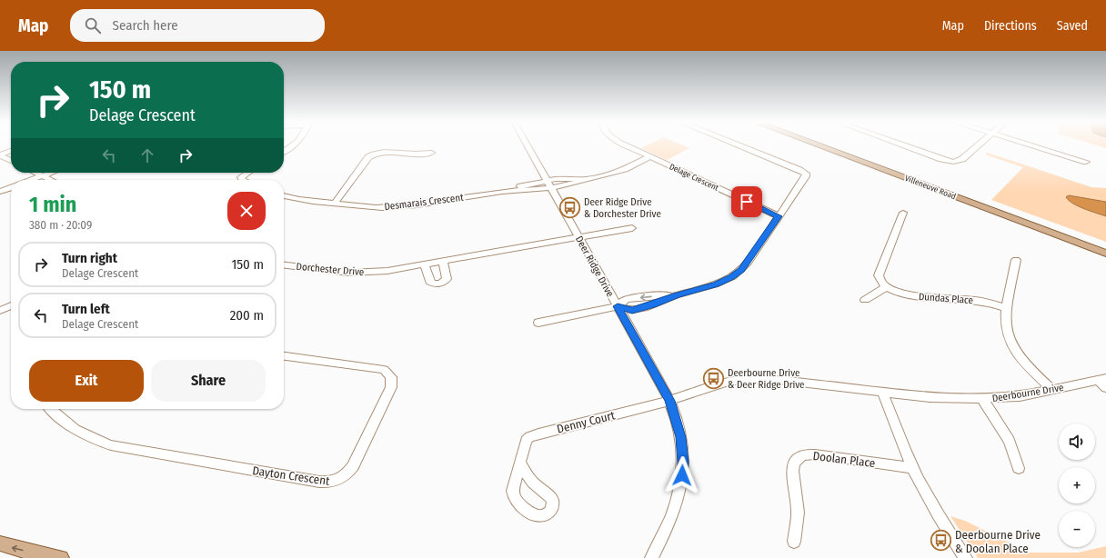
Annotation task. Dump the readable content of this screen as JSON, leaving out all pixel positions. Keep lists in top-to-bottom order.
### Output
{
  "streets": {
    "main road": ["Villeneuve Road"],
    "street": [
      "Delage Crescent",
      "Desmarais Crescent",
      "Deer Ridge Drive",
      "Dorchester Drive",
      "Dundas Place",
      "Deerbourne Drive",
      "Denny Court",
      "Doolan Place",
      "Dayton Crescent"
    ]
  },
  "crossings": [
    ["Desmarais Crescent", "Deer Ridge Drive"],
    ["Deer Ridge Drive", "Dorchester Drive"],
    ["Deer Ridge Drive", "Deerbourne Drive"],
    ["Deer Ridge Drive", "Denny Court"],
    ["Deerbourne Drive", "Denny Court"]
  ],
  "places": {
    "bus stop": ["Deer Ridge Drive & Dorchester Drive", "Deerbourne Drive & Deer Ridge Drive", "Deerbourne Drive & Doolan Place"]
  },
  "page": {
    "header": "Map",
    "search": "Search here",
    "nav": ["Map", "Directions", "Saved"],
    "turn": ["150 m", "Delage Crescent"],
    "heading": ["1 min", "380 m · 20:09"],
    "list": [
      {
        "name": "Turn right",
        "note": "Delage Crescent",
        "value": "150 m"
      },
      {
        "name": "Turn left",
        "note": "Delage Crescent",
        "value": "200 m"
      }
    ],
    "buttons": ["Exit", "Share"],
    "map_buttons": ["+", "−"]
  }
}
